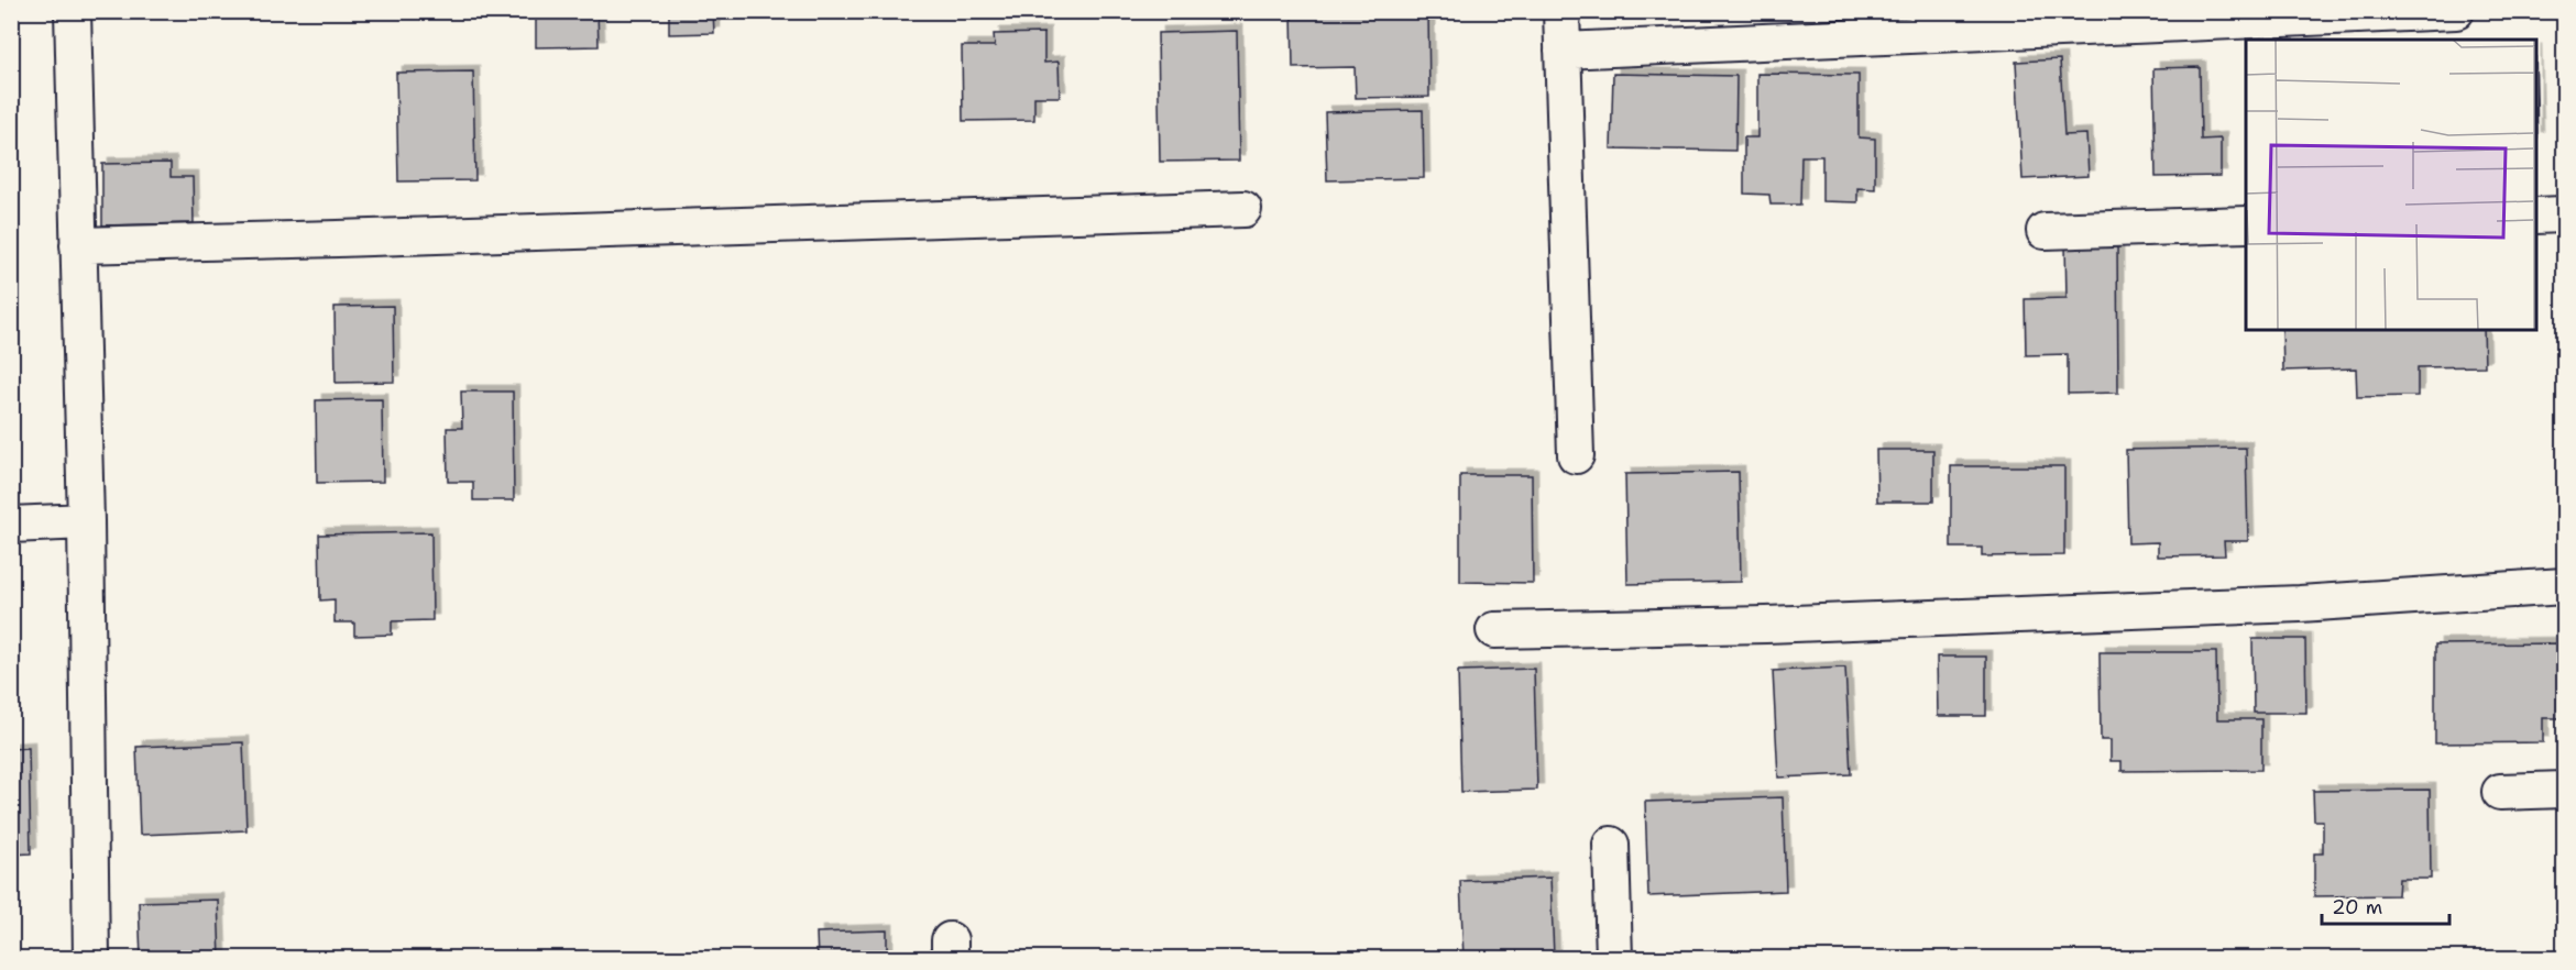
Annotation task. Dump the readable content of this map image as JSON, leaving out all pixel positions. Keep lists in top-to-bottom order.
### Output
{
  "scale_bar": "20 m"
}
